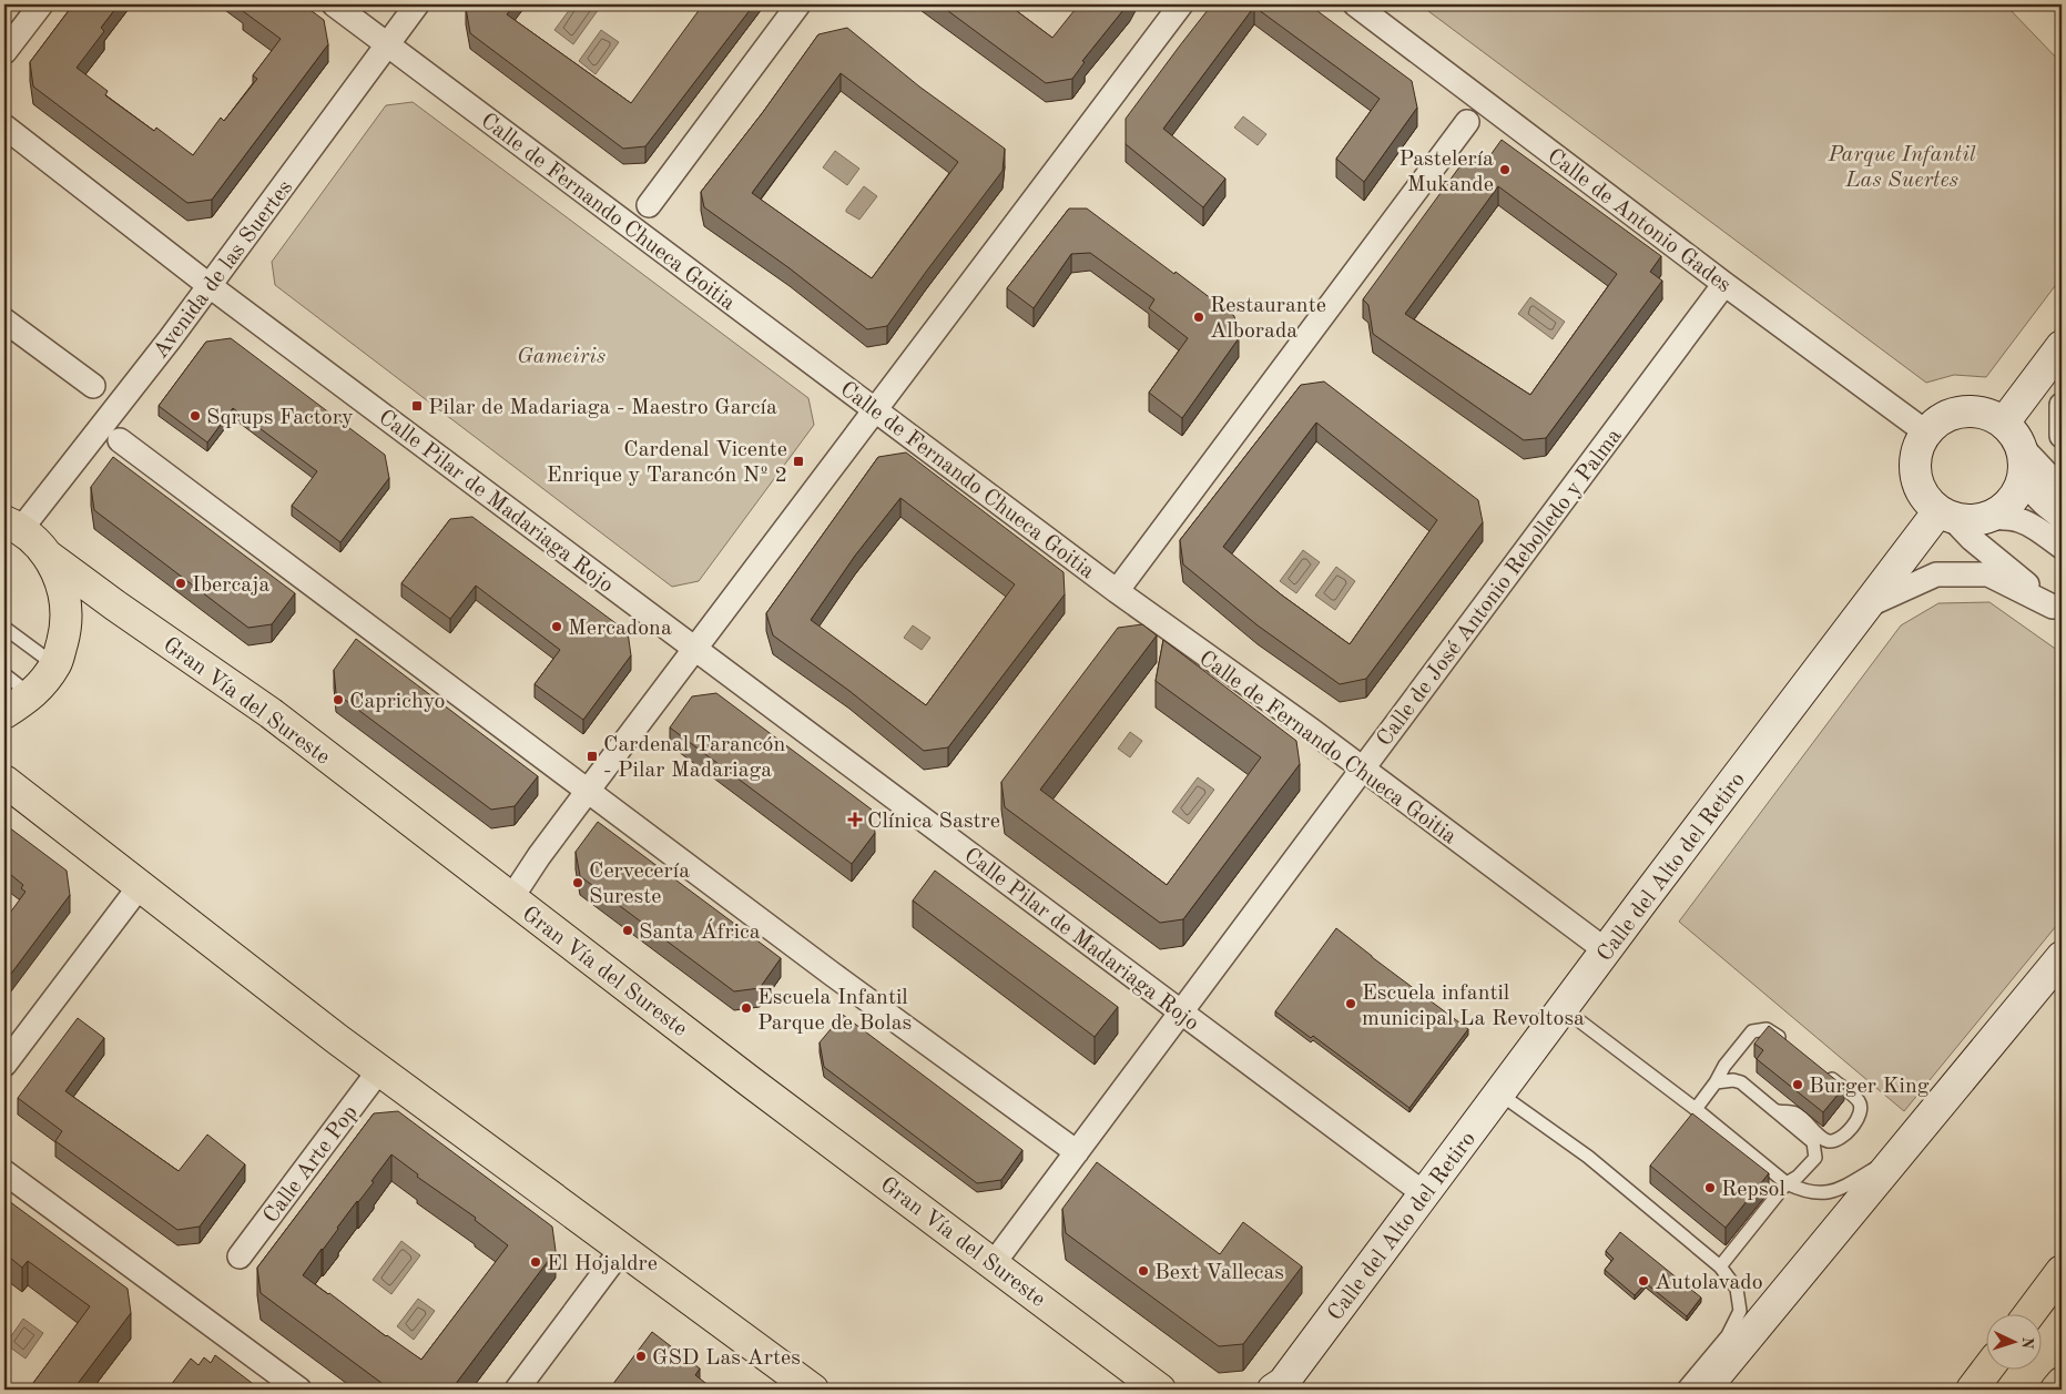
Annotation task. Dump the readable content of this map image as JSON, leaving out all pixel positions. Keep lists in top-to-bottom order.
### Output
{
  "streets": {
    "main road": ["Gran Vía del Sureste", "Calle del Alto del Retiro"],
    "street": [
      "Calle de Fernando Chueca Goitia",
      "Calle de Antonio Gades",
      "Avenida de las Suertes",
      "Calle Pilar de Madariaga Rojo",
      "Calle de José Antonio Rebolledo y Palma",
      "Calle Arte Pop"
    ]
  },
  "crossings": [
    ["Calle de Fernando Chueca Goitia", "Avenida de las Suertes"],
    ["Calle de Fernando Chueca Goitia", "Calle de José Antonio Rebolledo y Palma"],
    ["Calle de Fernando Chueca Goitia", "Calle del Alto del Retiro"],
    ["Calle de Antonio Gades", "Calle de José Antonio Rebolledo y Palma"],
    ["Avenida de las Suertes", "Calle Pilar de Madariaga Rojo"],
    ["Calle Pilar de Madariaga Rojo", "Calle de José Antonio Rebolledo y Palma"],
    ["Calle Pilar de Madariaga Rojo", "Calle del Alto del Retiro"],
    ["Calle de José Antonio Rebolledo y Palma", "Gran Vía del Sureste"]
  ],
  "parks": ["Parque Infantil Las Suertes", "Gameiris"],
  "places": {
    "other": [
      "Pastelería Mukande",
      "Restaurante Alborada",
      "Sqrups Factory",
      "Ibercaja",
      "Mercadona",
      "Caprichyo",
      "Cervecería Sureste",
      "Santa África",
      "Escuela infantil municipal La Revoltosa",
      "Escuela Infantil Parque de Bolas",
      "Burger King",
      "Repsol",
      "El Hojaldre",
      "Bext Vallecas",
      "Autolavado",
      "GSD Las Artes"
    ],
    "transit": ["Pilar de Madariaga - Maestro García", "Cardenal Vicente Enrique y Tarancón Nº 2", "Cardenal Tarancón - Pilar Madariaga"],
    "health": ["Clínica Sastre"]
  },
  "north": "right"
}
